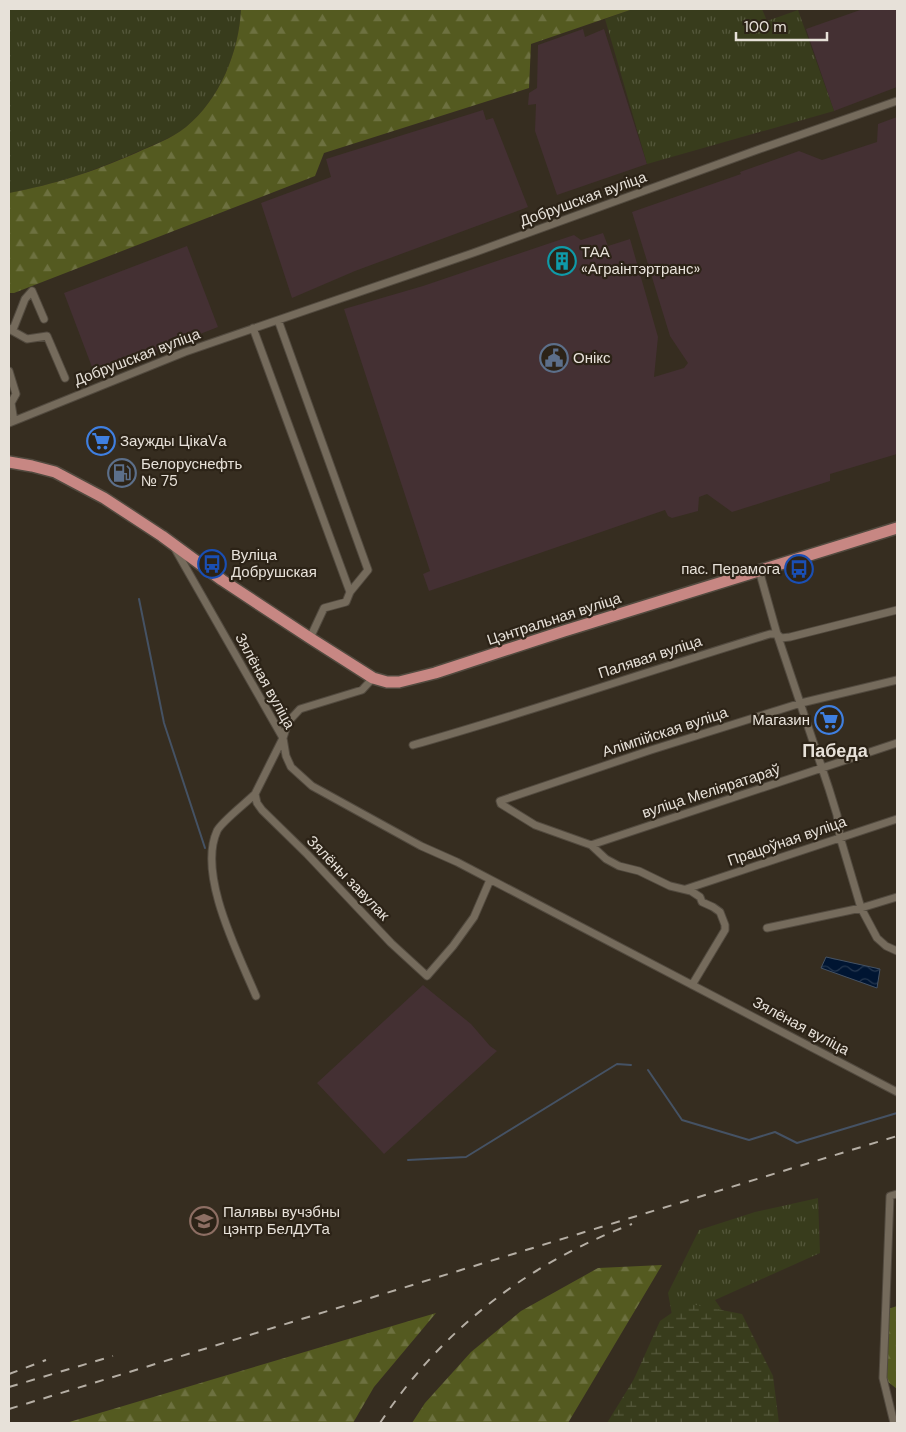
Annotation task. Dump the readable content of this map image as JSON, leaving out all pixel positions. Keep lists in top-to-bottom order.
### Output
{
  "streets": {
    "main road": ["Цэнтральная вуліца"],
    "street": [
      "Добрушская вуліца",
      "Палявая вуліца",
      "Зялёная вуліца",
      "Алімпійская вуліца",
      "вуліца Меліяратараў",
      "Працоўная вуліца",
      "Зялёны завулак"
    ]
  },
  "crossings": [
    ["Цэнтральная вуліца", "Зялёная вуліца"],
    ["Зялёная вуліца", "Зялёны завулак"],
    ["Алімпійская вуліца", "вуліца Меліяратараў"]
  ],
  "districts": ["Пабеда"],
  "places": {
    "building": ["ТАА «Аграінтэртранс»"],
    "public building": ["Онікс"],
    "supermarket": ["Заужды ЦікаVа", "Магазин"],
    "fuel station": ["Белоруснефть № 75"],
    "bus stop": ["Вуліца Добрушская", "пас. Перамога"],
    "school or university": ["Палявы вучэбны цэнтр БелДУТа"]
  },
  "scale_bar": "100 m"
}
